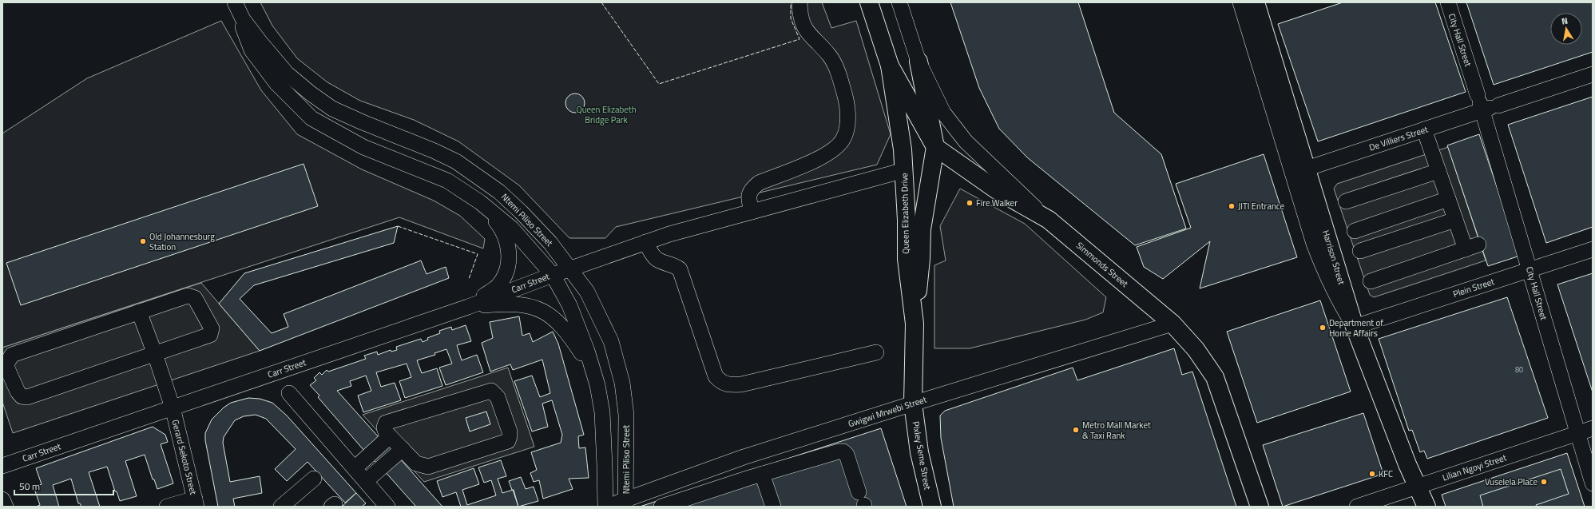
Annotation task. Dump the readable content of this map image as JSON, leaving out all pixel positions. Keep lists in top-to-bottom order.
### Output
{
  "streets": {
    "main road": [
      "Queen Elizabeth Drive",
      "Harrison Street",
      "Simmonds Street",
      "Pixley Seme Street"
    ],
    "street": [
      "City Hall Street",
      "De Villiers Street",
      "Ntemi Piliso Street",
      "Carr Street",
      "Plein Street",
      "Gwigwi Mrwebi Street",
      "Gerard Sekoto Street",
      "Lilian Ngoyi Street"
    ]
  },
  "crossings": [
    ["City Hall Street", "De Villiers Street"],
    ["City Hall Street", "Plein Street"],
    ["City Hall Street", "Lilian Ngoyi Street"],
    ["De Villiers Street", "Harrison Street"],
    ["Queen Elizabeth Drive", "Simmonds Street"],
    ["Queen Elizabeth Drive", "Carr Street"],
    ["Queen Elizabeth Drive", "Gwigwi Mrwebi Street"],
    ["Queen Elizabeth Drive", "Pixley Seme Street"],
    ["Ntemi Piliso Street", "Carr Street"],
    ["Ntemi Piliso Street", "Gwigwi Mrwebi Street"],
    ["Harrison Street", "Plein Street"],
    ["Harrison Street", "Lilian Ngoyi Street"],
    ["Simmonds Street", "Gwigwi Mrwebi Street"],
    ["Carr Street", "Gerard Sekoto Street"],
    ["Gwigwi Mrwebi Street", "Pixley Seme Street"]
  ],
  "parks": ["Queen Elizabeth Bridge Park"],
  "places": [
    "Fire Walker",
    "JITI Entrance",
    "Old Johannesburg Station",
    "Department of Home Affairs",
    "Metro Mall Market & Taxi Rank",
    "KFC",
    "Vuselela Place"
  ],
  "house_numbers": ["80"],
  "scale_bar": "50 m",
  "north": "top"
}
